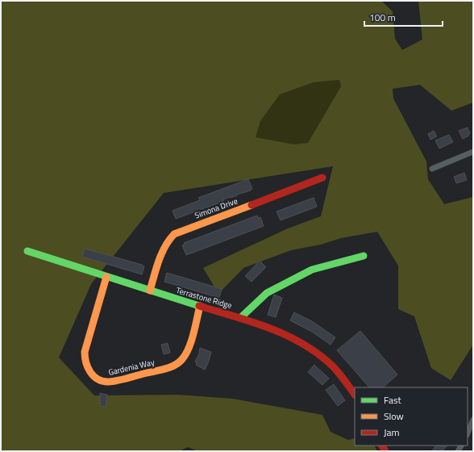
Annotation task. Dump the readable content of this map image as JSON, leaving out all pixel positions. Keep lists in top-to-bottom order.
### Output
{
  "streets": {
    "street": ["Simona Drive", "Terrastone Ridge", "Gardenia Way"]
  },
  "crossings": [
    ["Simona Drive", "Terrastone Ridge"],
    ["Terrastone Ridge", "Gardenia Way"]
  ],
  "legend": ["Fast", "Slow", "Jam"],
  "scale_bar": "100 m"
}
